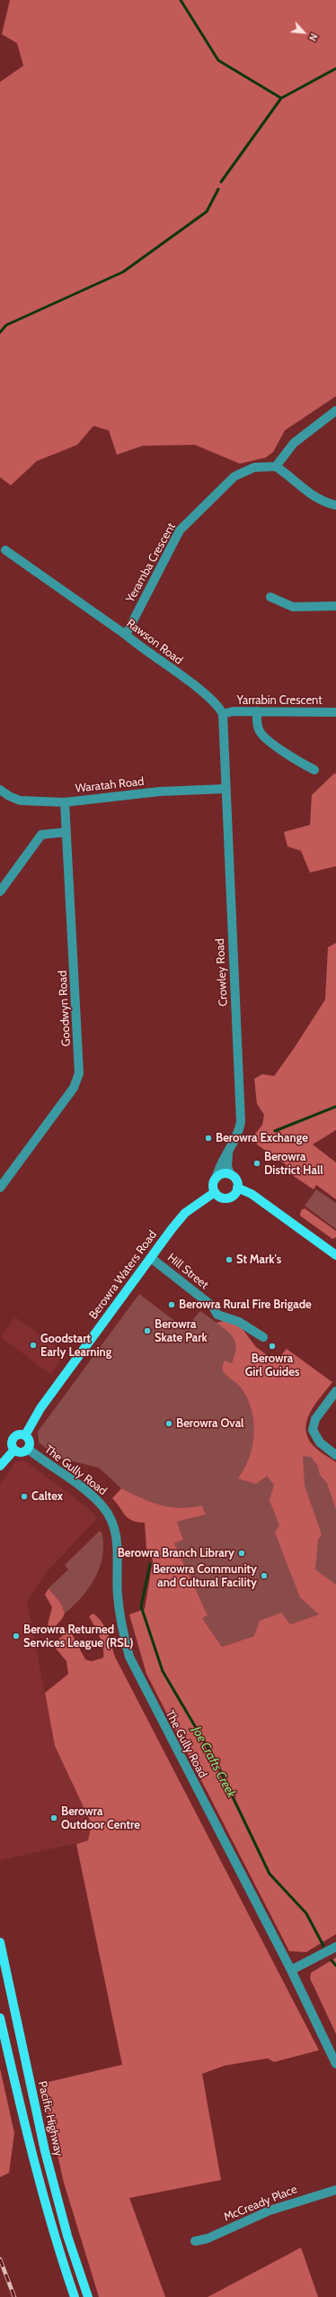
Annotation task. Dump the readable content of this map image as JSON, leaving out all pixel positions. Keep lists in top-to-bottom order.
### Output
{
  "streets": {
    "main road": ["Berowra Waters Road", "Pacific Highway"],
    "street": [
      "Yeramba Crescent",
      "Rawson Road",
      "Yarrabin Crescent",
      "Waratah Road",
      "Crowley Road",
      "Goodwyn Road",
      "Hill Street",
      "The Gully Road",
      "McCready Place"
    ]
  },
  "crossings": [
    ["Yeramba Crescent", "Rawson Road"],
    ["Rawson Road", "Yarrabin Crescent"],
    ["Waratah Road", "Crowley Road"],
    ["Waratah Road", "Goodwyn Road"],
    ["Crowley Road", "Berowra Waters Road"],
    ["Hill Street", "Berowra Waters Road"],
    ["Berowra Waters Road", "The Gully Road"]
  ],
  "water": ["Joe Crafts Creek"],
  "places": [
    "Berowra Exchange",
    "Berowra District Hall",
    "St Mark's",
    "Berowra Rural Fire Brigade",
    "Berowra Skate Park",
    "Goodstart Early Learning",
    "Berowra Girl Guides",
    "Berowra Oval",
    "Caltex",
    "Berowra Branch Library",
    "Berowra Community and Cultural Facility",
    "Berowra Returned Services League (RSL)",
    "Berowra Outdoor Centre"
  ],
  "north": "bottom right"
}
